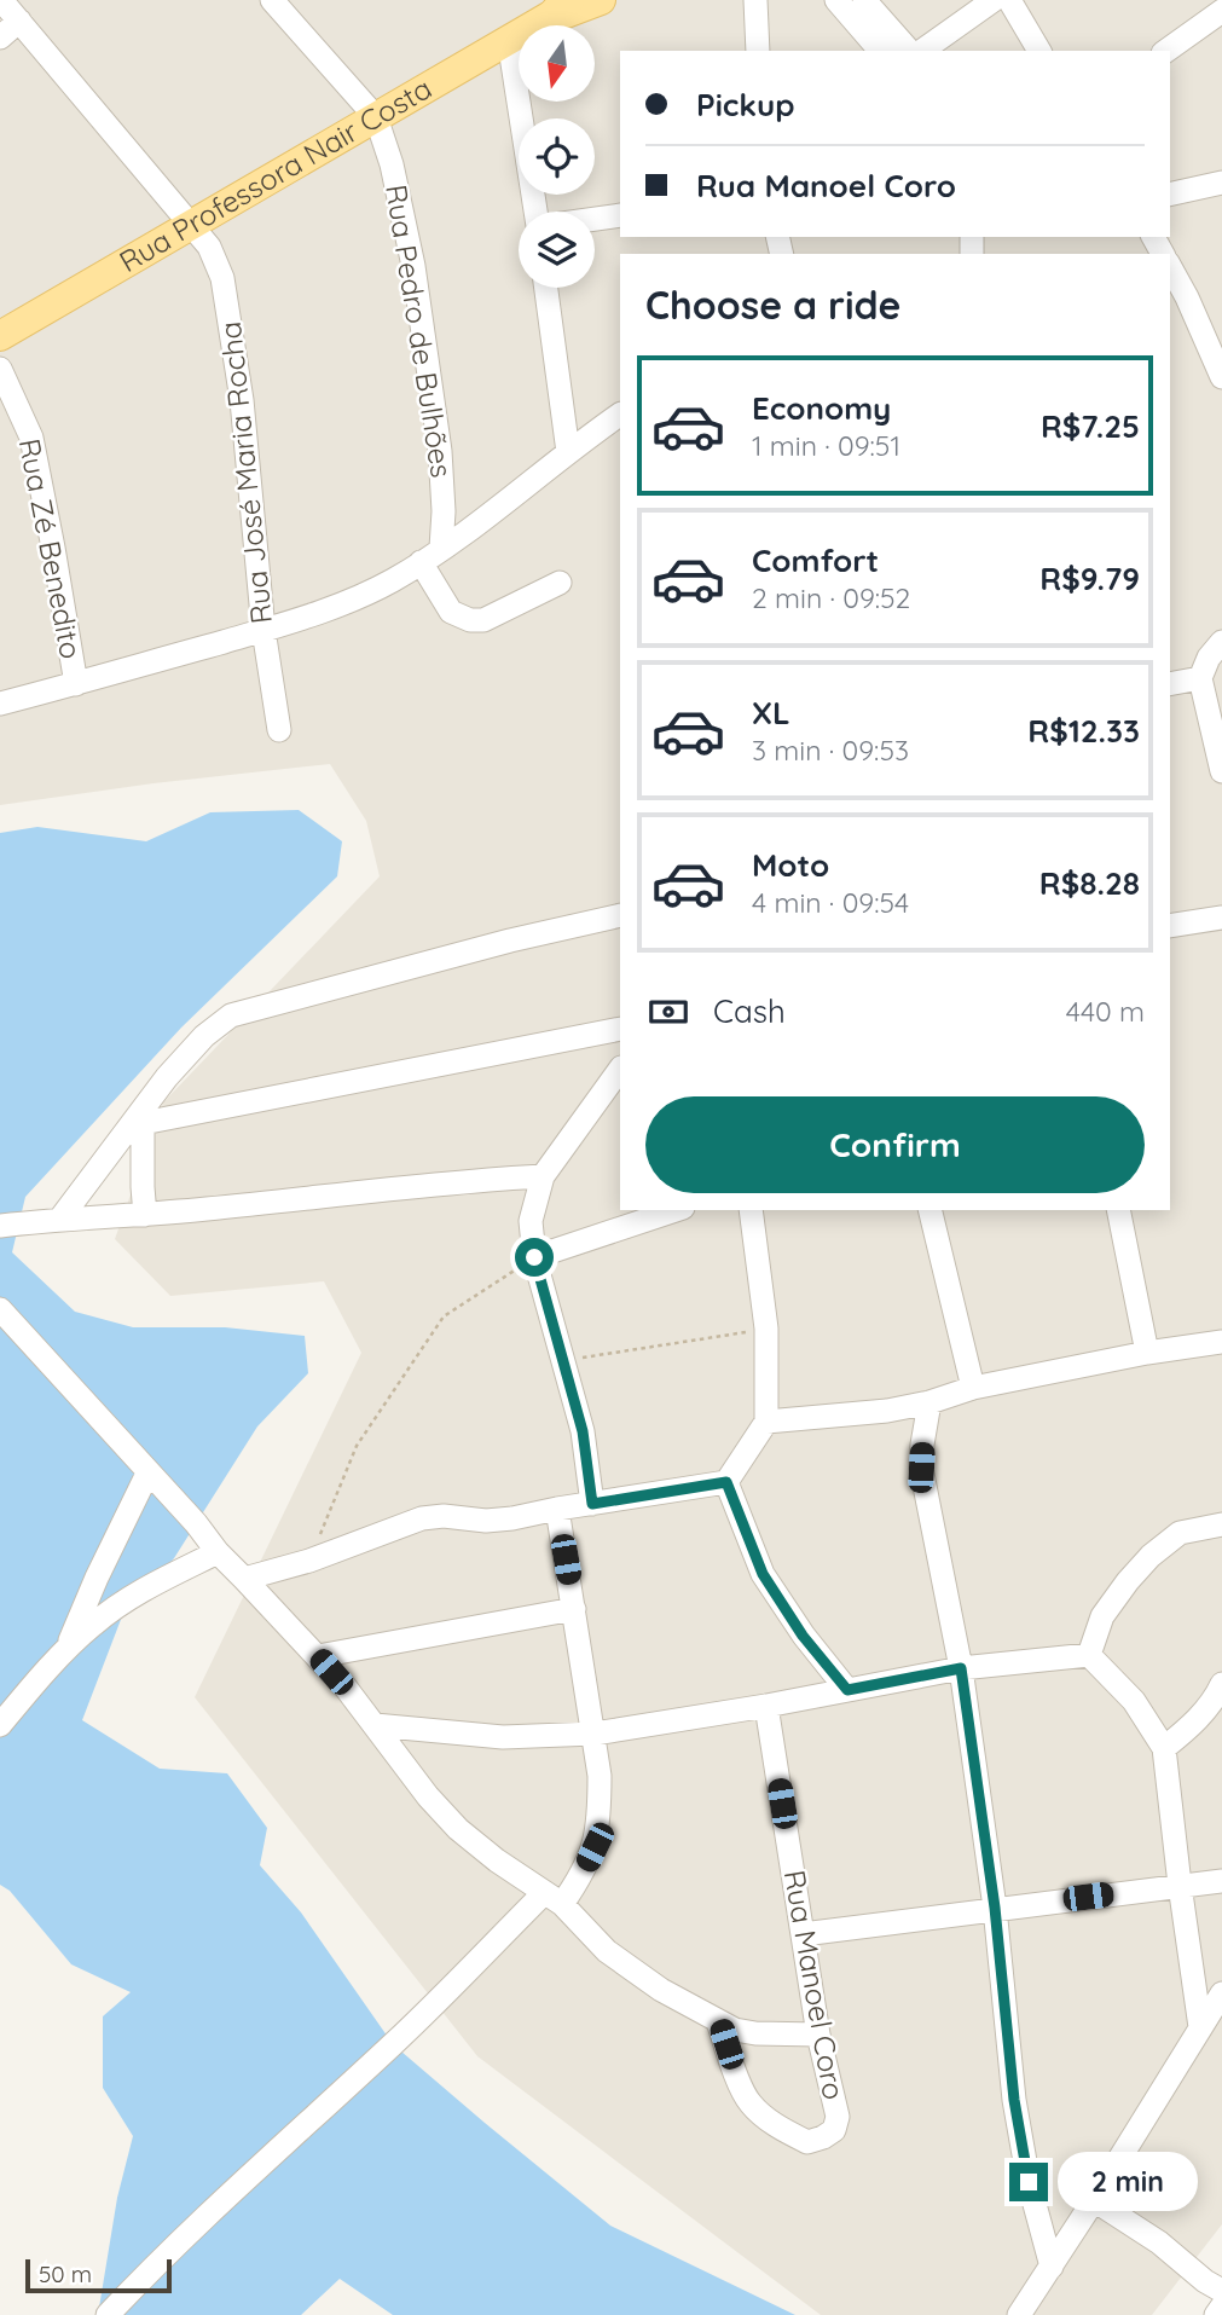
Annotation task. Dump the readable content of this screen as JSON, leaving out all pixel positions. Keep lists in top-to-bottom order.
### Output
{
  "streets": {
    "main road": ["Rua Professora Nair Costa"],
    "street": [
      "Rua Pedro de Bulhões",
      "Rua José Maria Rocha",
      "Rua Zé Benedito",
      "Rua Manoel Coro"
    ]
  },
  "crossings": [
    ["Rua Professora Nair Costa", "Rua Pedro de Bulhões"],
    ["Rua Professora Nair Costa", "Rua José Maria Rocha"]
  ],
  "scale_bar": "50 m",
  "north": "bottom",
  "page": {
    "banner": ["Pickup", "Rua Manoel Coro"],
    "heading": "Choose a ride",
    "list": [
      {
        "name": "Economy",
        "note": "1 min · 09:51",
        "value": "R$7.25"
      },
      {
        "name": "Comfort",
        "note": "2 min · 09:52",
        "value": "R$9.79"
      },
      {
        "name": "XL",
        "note": "3 min · 09:53",
        "value": "R$12.33"
      },
      {
        "name": "Moto",
        "note": "4 min · 09:54",
        "value": "R$8.28"
      }
    ],
    "pay": ["Cash", "440 m"],
    "buttons": "Confirm",
    "bubble": "2 min",
    "scale": "50 m"
  }
}
